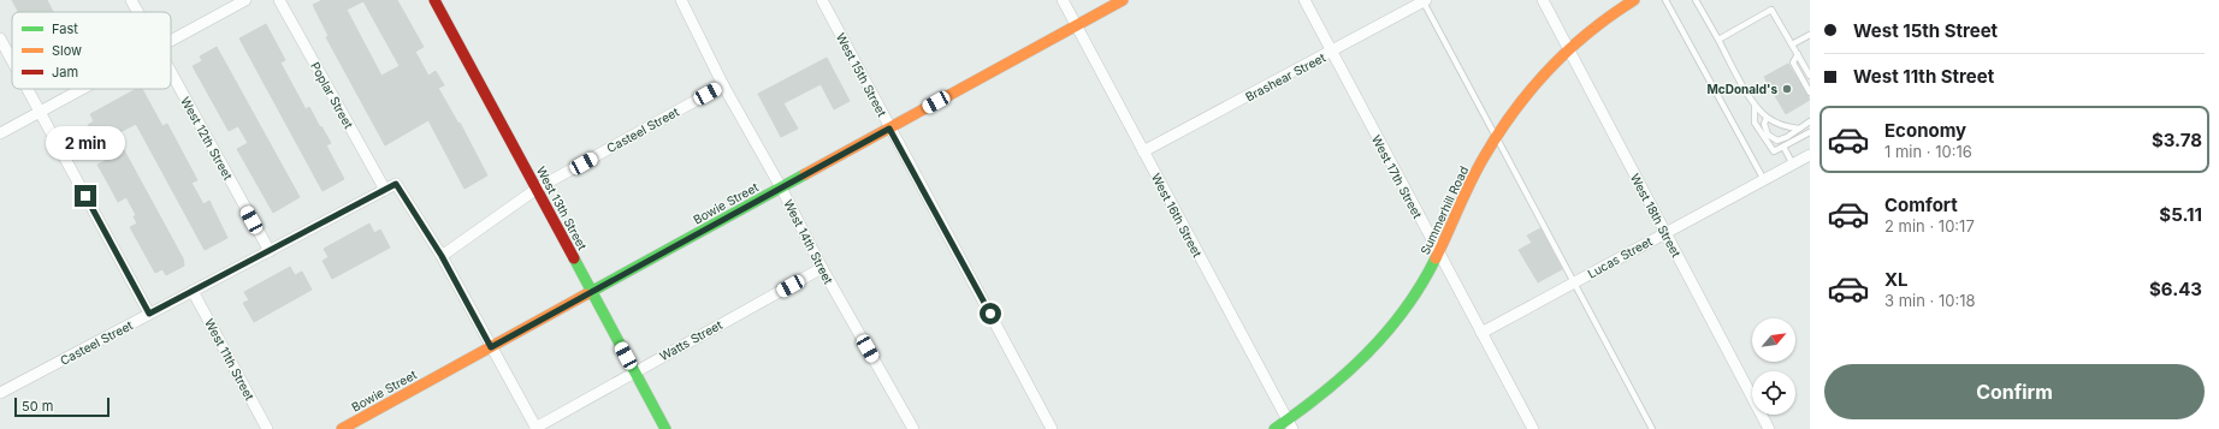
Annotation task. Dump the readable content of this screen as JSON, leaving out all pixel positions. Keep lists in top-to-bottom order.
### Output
{
  "streets": {
    "street": [
      "West 15th Street",
      "Brashear Street",
      "Poplar Street",
      "Casteel Street",
      "West 12th Street",
      "West 17th Street",
      "Bowie Street",
      "West 13th Street",
      "Summerhill Road",
      "West 16th Street",
      "West 18th Street",
      "West 14th Street",
      "Lucas Street",
      "Watts Street",
      "West 11th Street"
    ]
  },
  "crossings": [
    ["West 15th Street", "Bowie Street"],
    ["Brashear Street", "West 17th Street"],
    ["Brashear Street", "West 16th Street"],
    ["Poplar Street", "Casteel Street"],
    ["Casteel Street", "West 12th Street"],
    ["Casteel Street", "West 13th Street"],
    ["Casteel Street", "West 14th Street"],
    ["Casteel Street", "West 11th Street"],
    ["West 17th Street", "Summerhill Road"],
    ["West 17th Street", "Lucas Street"],
    ["Bowie Street", "West 13th Street"],
    ["Bowie Street", "West 16th Street"],
    ["Bowie Street", "West 14th Street"],
    ["West 13th Street", "Watts Street"],
    ["Summerhill Road", "West 16th Street"],
    ["Summerhill Road", "West 18th Street"],
    ["West 18th Street", "Lucas Street"],
    ["West 14th Street", "Watts Street"]
  ],
  "places": ["McDonald's"],
  "legend": ["Fast", "Slow", "Jam"],
  "scale_bar": "50 m",
  "north": "top right",
  "page": {
    "banner": ["West 15th Street", "West 11th Street"],
    "list": [
      {
        "name": "Economy",
        "note": "1 min · 10:16",
        "value": "$3.78"
      },
      {
        "name": "Comfort",
        "note": "2 min · 10:17",
        "value": "$5.11"
      },
      {
        "name": "XL",
        "note": "3 min · 10:18",
        "value": "$6.43"
      }
    ],
    "bubble": "2 min",
    "buttons": "Confirm",
    "scale": "50 m"
  }
}
